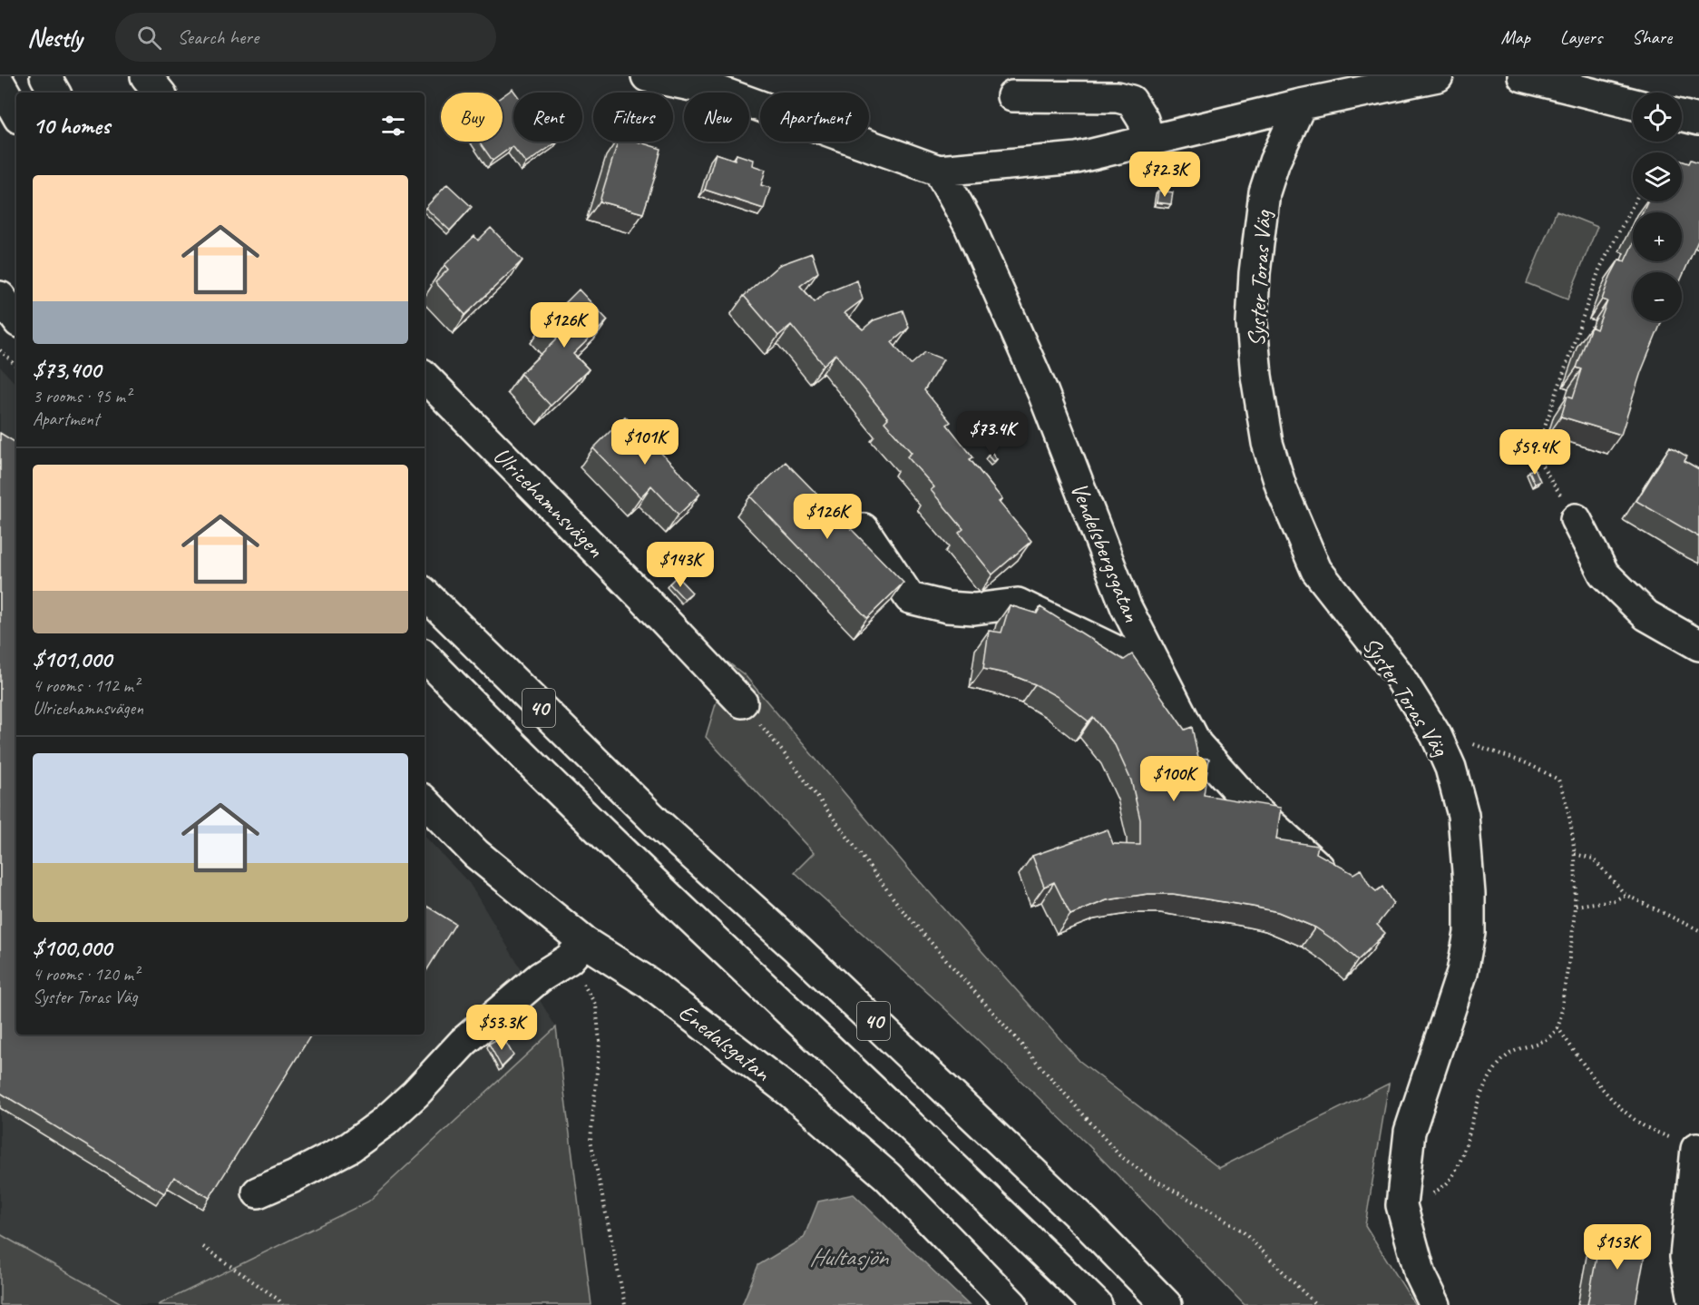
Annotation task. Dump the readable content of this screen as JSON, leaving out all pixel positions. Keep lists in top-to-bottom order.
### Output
{
  "streets": {
    "main road": [
      "Syster Toras Väg",
      "Ulricehamnsvägen",
      "Vendelsbergsgatan",
      "40",
      "Enedalsgatan"
    ]
  },
  "water": ["Hultasjön"],
  "page": {
    "header": "Nestly",
    "search": "Search here",
    "nav": ["Map", "Layers", "Share"],
    "map_buttons": ["+", "−"],
    "chip": [
      "Buy",
      "Rent",
      "Filters",
      "New",
      "Apartment"
    ],
    "heading": "10 homes",
    "price": [
      "$72.3K",
      "$126K",
      "$73.4K",
      "$101K",
      "$59.4K",
      "$126K",
      "$143K",
      "$100K",
      "$53.3K",
      "$153K"
    ],
    "list": [
      {
        "name": "$73,400",
        "note": "3 rooms · 95 m² · Apartment"
      },
      {
        "name": "$101,000",
        "note": "4 rooms · 112 m² · Ulricehamnsvägen"
      },
      {
        "name": "$100,000",
        "note": "4 rooms · 120 m² · Syster Toras Väg"
      }
    ]
  }
}
